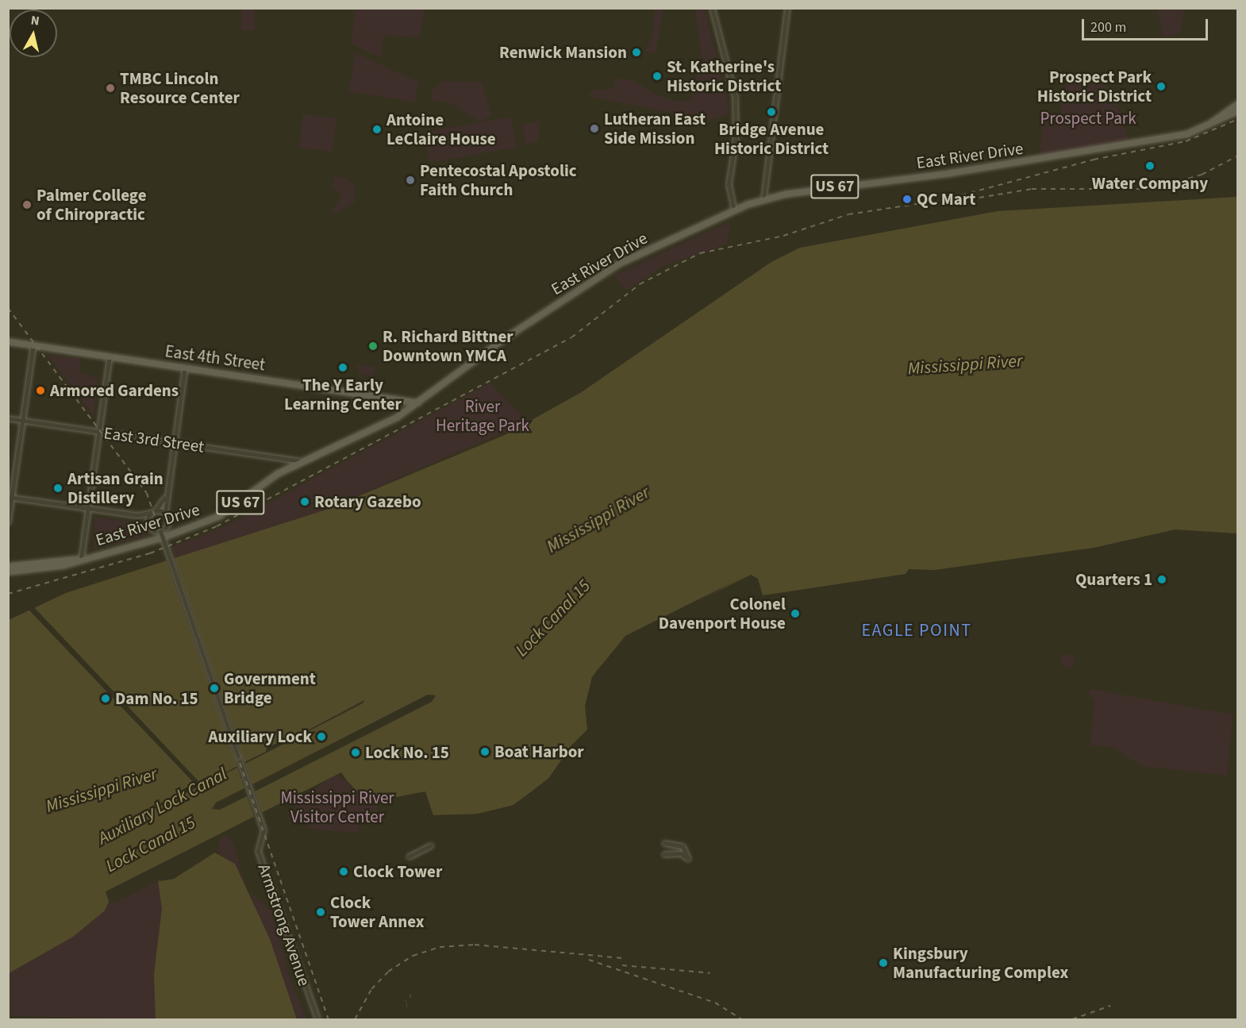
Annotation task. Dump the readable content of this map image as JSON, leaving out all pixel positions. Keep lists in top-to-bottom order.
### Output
{
  "streets": {
    "main road": ["East River Drive", "US 67", "East 4th Street"],
    "street": ["East 3rd Street", "Armstrong Avenue"]
  },
  "crossings": [
    ["East River Drive", "East 4th Street"],
    ["East River Drive", "East 3rd Street"]
  ],
  "districts": ["EAGLE POINT"],
  "water": ["Mississippi River", "Lock Canal 15", "Auxiliary Lock Canal"],
  "parks": ["Prospect Park", "River Heritage Park", "Mississippi River Visitor Center"],
  "places": [
    "Renwick Mansion",
    "St. Katherine's Historic District",
    "Prospect Park Historic District",
    "TMBC Lincoln Resource Center",
    "Bridge Avenue Historic District",
    "Lutheran East Side Mission",
    "Antoine LeClaire House",
    "Water Company",
    "Pentecostal Apostolic Faith Church",
    "QC Mart",
    "Palmer College of Chiropractic",
    "R. Richard Bittner Downtown YMCA",
    "The Y Early Learning Center",
    "Armored Gardens",
    "Artisan Grain Distillery",
    "Rotary Gazebo",
    "Quarters 1",
    "Colonel Davenport House",
    "Government Bridge",
    "Dam No. 15",
    "Auxiliary Lock",
    "Boat Harbor",
    "Lock No. 15",
    "Clock Tower",
    "Clock Tower Annex",
    "Kingsbury Manufacturing Complex"
  ],
  "scale_bar": "200 m",
  "north": "top"
}
